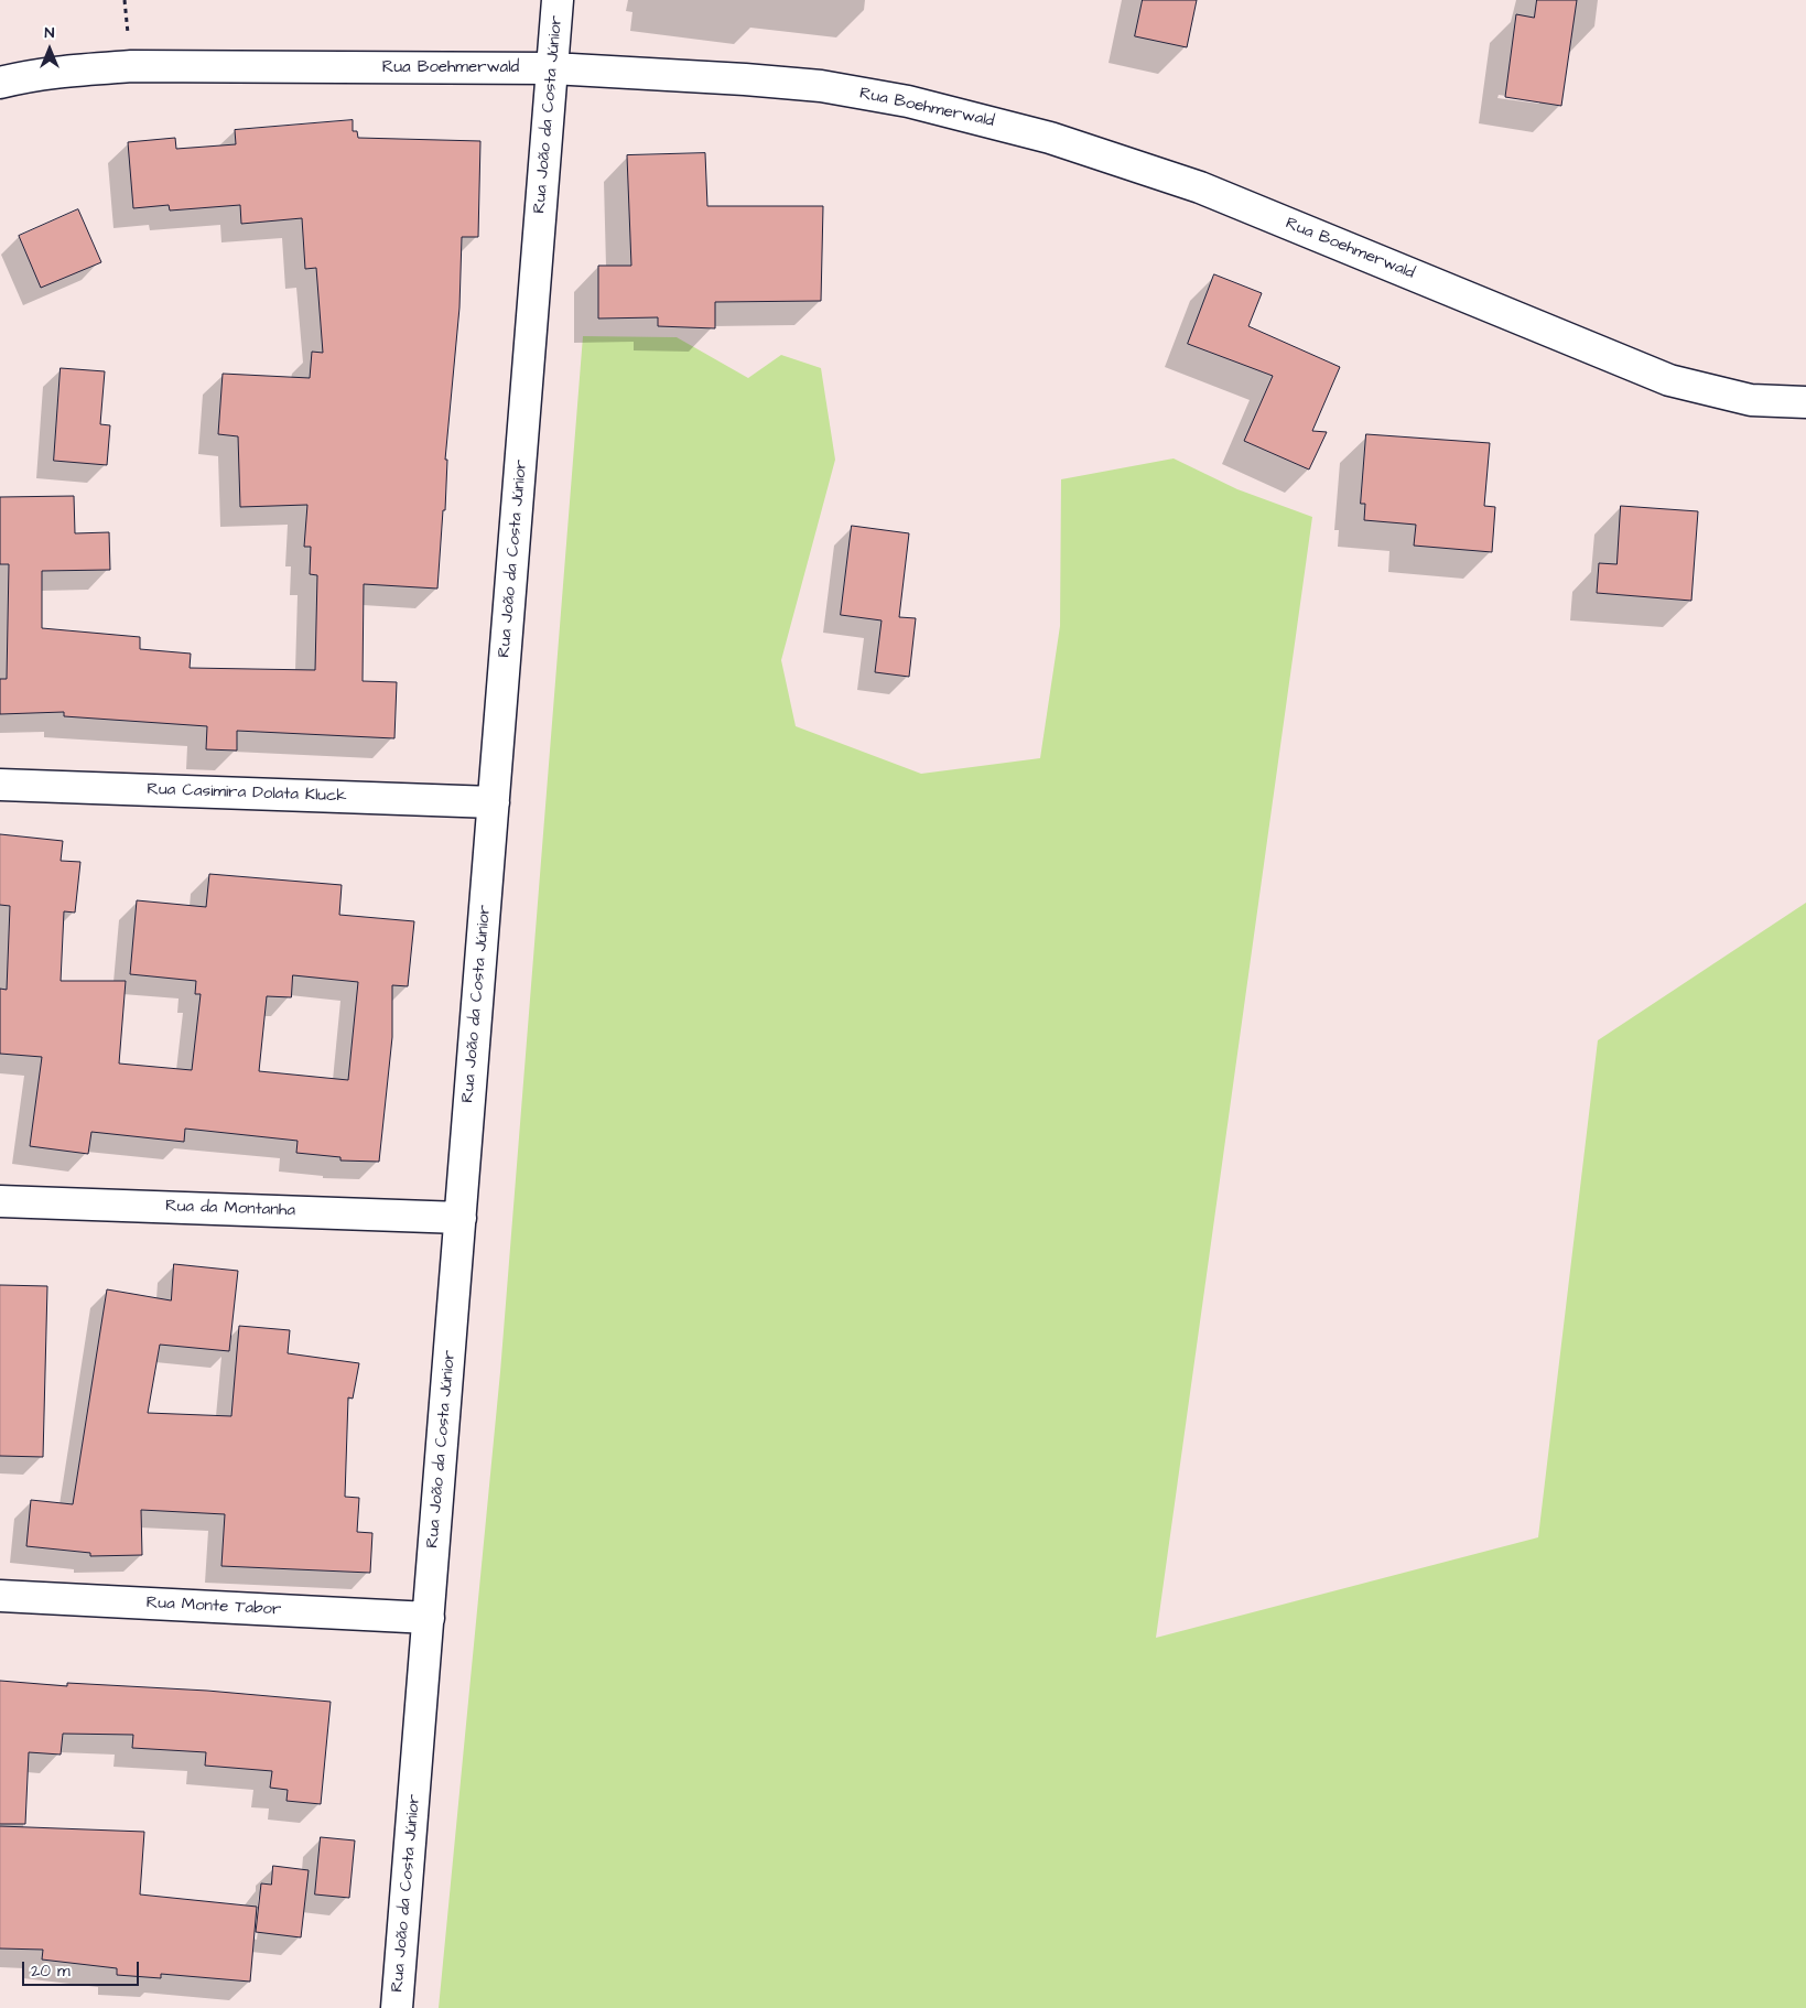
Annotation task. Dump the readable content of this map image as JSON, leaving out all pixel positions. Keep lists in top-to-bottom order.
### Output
{
  "streets": {
    "street": [
      "Rua Boehmerwald",
      "Rua João da Costa Júnior",
      "Rua Casimira Dolata Kluck",
      "Rua da Montanha",
      "Rua Monte Tabor"
    ]
  },
  "crossings": [
    ["Rua Boehmerwald", "Rua João da Costa Júnior"],
    ["Rua João da Costa Júnior", "Rua Casimira Dolata Kluck"],
    ["Rua João da Costa Júnior", "Rua da Montanha"],
    ["Rua João da Costa Júnior", "Rua Monte Tabor"]
  ],
  "scale_bar": "20 m",
  "north": "top"
}
